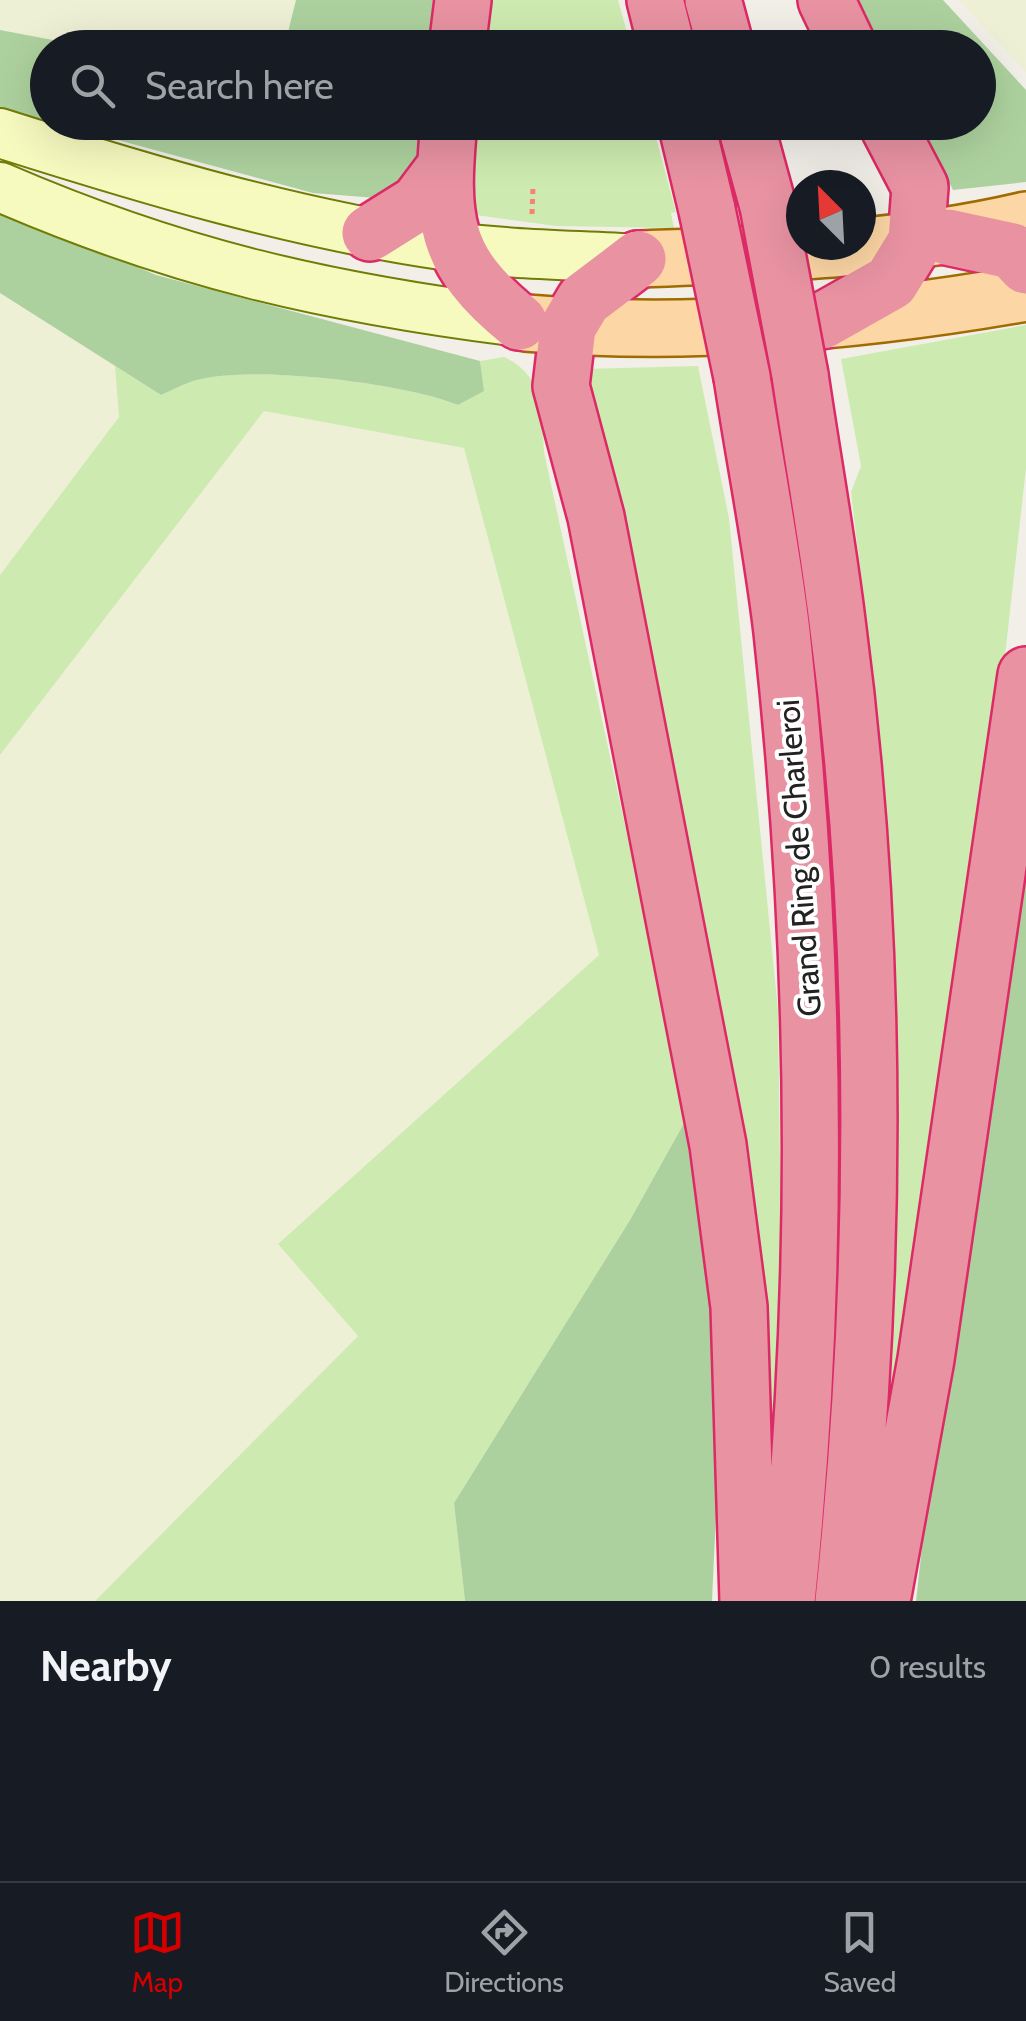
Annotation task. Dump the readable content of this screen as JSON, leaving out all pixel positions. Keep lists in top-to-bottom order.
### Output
{
  "streets": {
    "highway": ["Grand Ring de Charleroi"]
  },
  "north": "top left",
  "page": {
    "search": "Search here",
    "heading": ["Nearby", "0 results"],
    "nav": ["Map", "Directions", "Saved"]
  }
}
